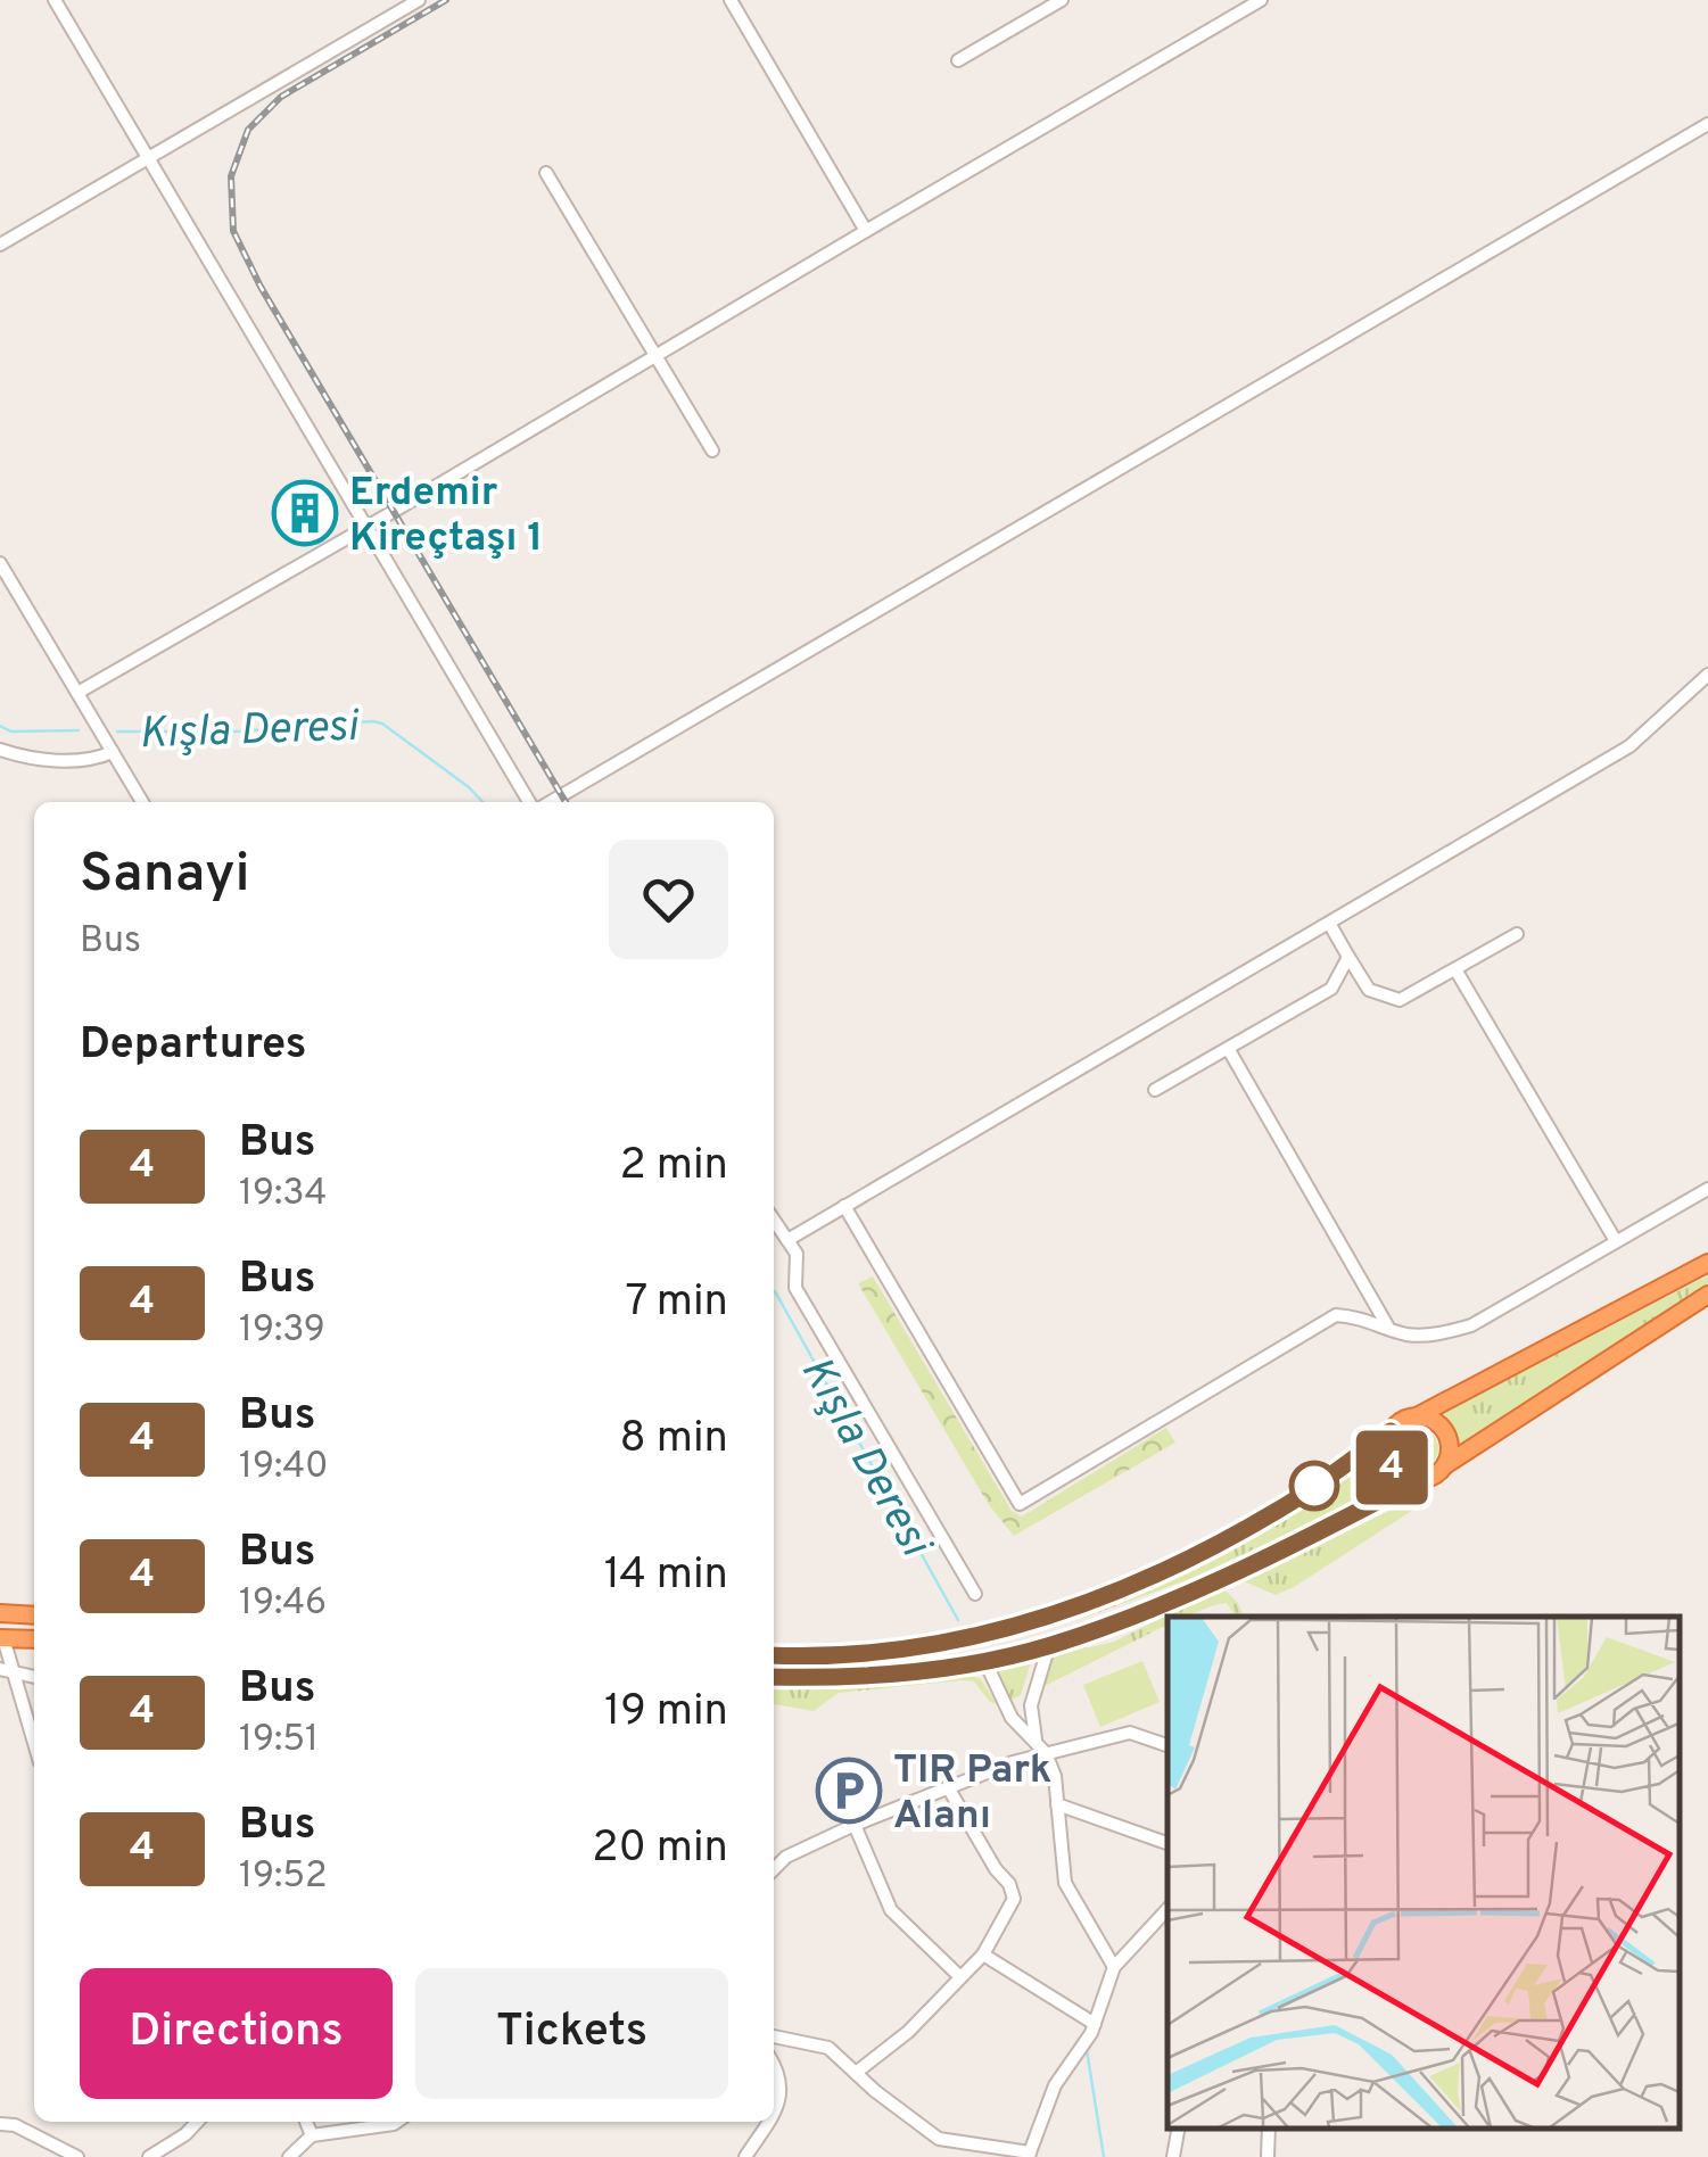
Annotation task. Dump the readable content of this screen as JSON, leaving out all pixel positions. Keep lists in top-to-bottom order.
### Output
{
  "water": ["Kışla Deresi"],
  "places": {
    "building": ["Erdemir Kireçtaşı 1"],
    "parking": ["TIR Park Alanı"]
  },
  "lines": ["bus line 4"],
  "page": {
    "on_map": "4",
    "heading": [
      ["Sanayi", "Bus"],
      "Departures"
    ],
    "list": [
      {
        "mark": "4",
        "name": "Bus",
        "note": "19:34",
        "value": "2 min"
      },
      {
        "mark": "4",
        "name": "Bus",
        "note": "19:39",
        "value": "7 min"
      },
      {
        "mark": "4",
        "name": "Bus",
        "note": "19:40",
        "value": "8 min"
      },
      {
        "mark": "4",
        "name": "Bus",
        "note": "19:46",
        "value": "14 min"
      },
      {
        "mark": "4",
        "name": "Bus",
        "note": "19:51",
        "value": "19 min"
      },
      {
        "mark": "4",
        "name": "Bus",
        "note": "19:52",
        "value": "20 min"
      }
    ],
    "buttons": ["Directions", "Tickets"]
  }
}
